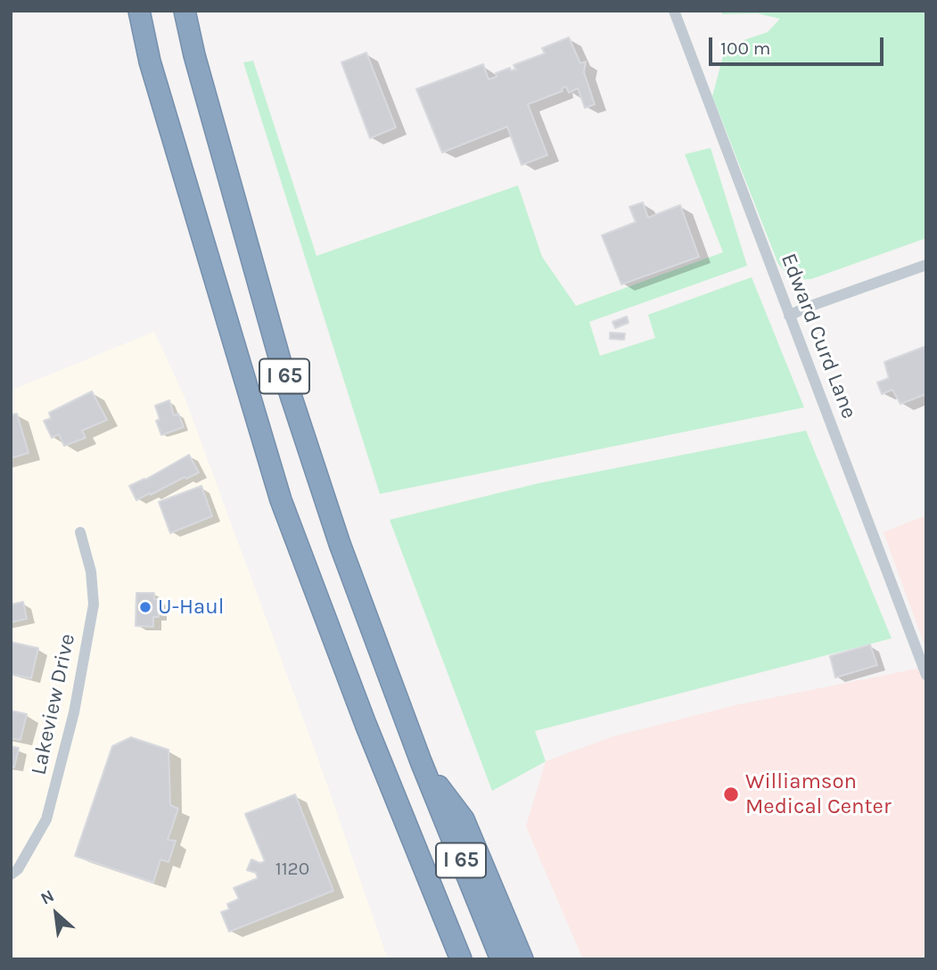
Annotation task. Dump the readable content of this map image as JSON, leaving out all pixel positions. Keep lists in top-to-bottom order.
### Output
{
  "streets": {
    "highway": ["I 65"],
    "street": ["Edward Curd Lane", "Lakeview Drive"]
  },
  "places": ["U-Haul", "Williamson Medical Center"],
  "house_numbers": ["1120"],
  "scale_bar": "100 m",
  "north": "top left"
}
